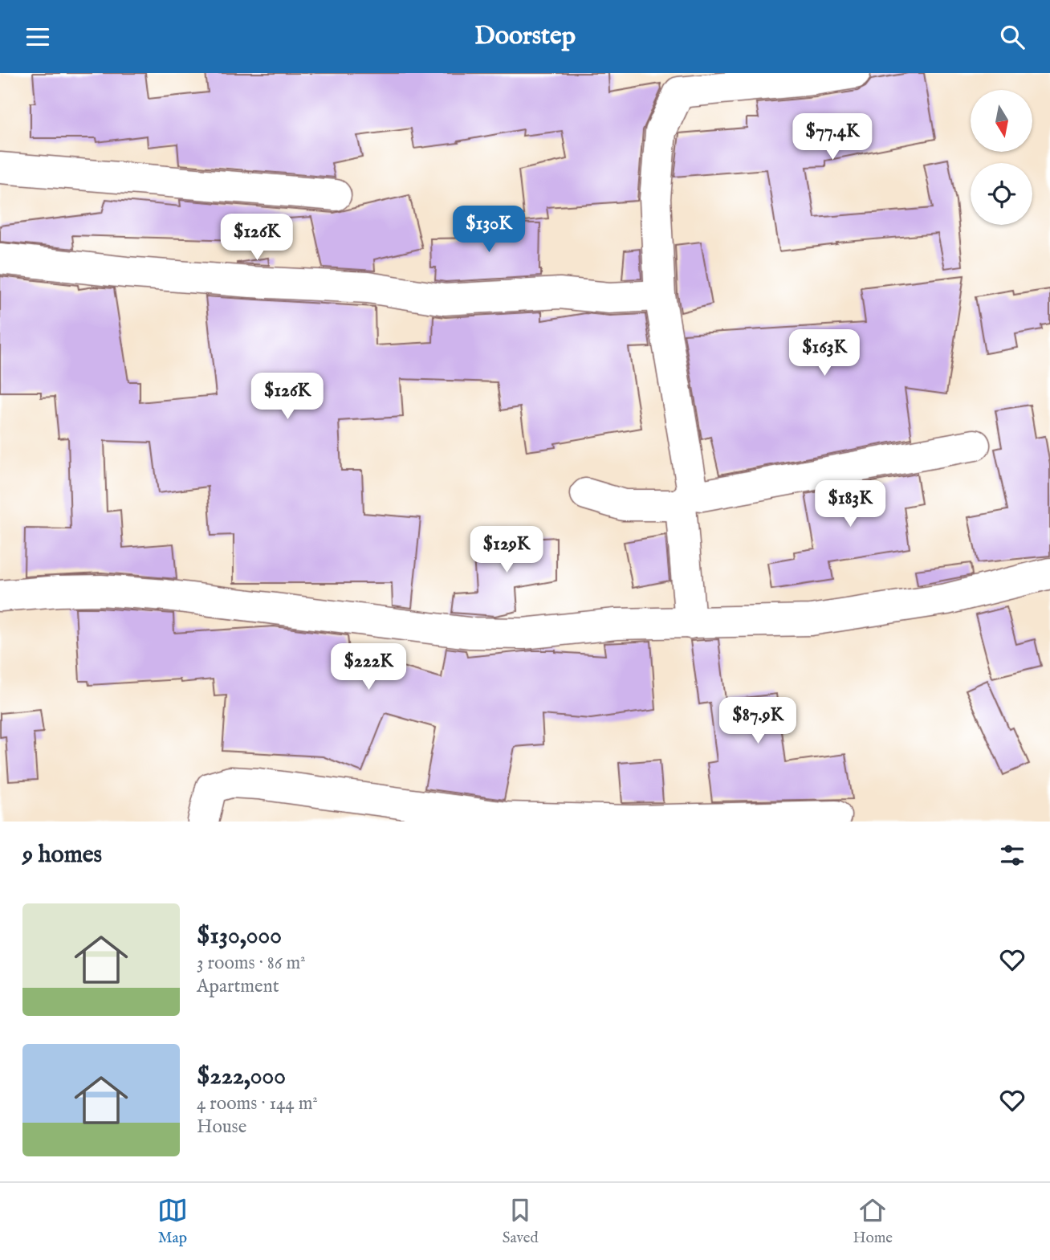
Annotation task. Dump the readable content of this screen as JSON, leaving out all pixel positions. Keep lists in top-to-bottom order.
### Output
{
  "north": "bottom",
  "page": {
    "header": "Doorstep",
    "price": [
      "$77.4K",
      "$130K",
      "$126K",
      "$163K",
      "$126K",
      "$183K",
      "$129K",
      "$222K",
      "$87.9K"
    ],
    "heading": "9 homes",
    "list": [
      {
        "name": "$130,000",
        "note": "3 rooms · 86 m² · Apartment"
      },
      {
        "name": "$222,000",
        "note": "4 rooms · 144 m² · House"
      }
    ],
    "tabs": ["Map", "Saved", "Home"]
  }
}
